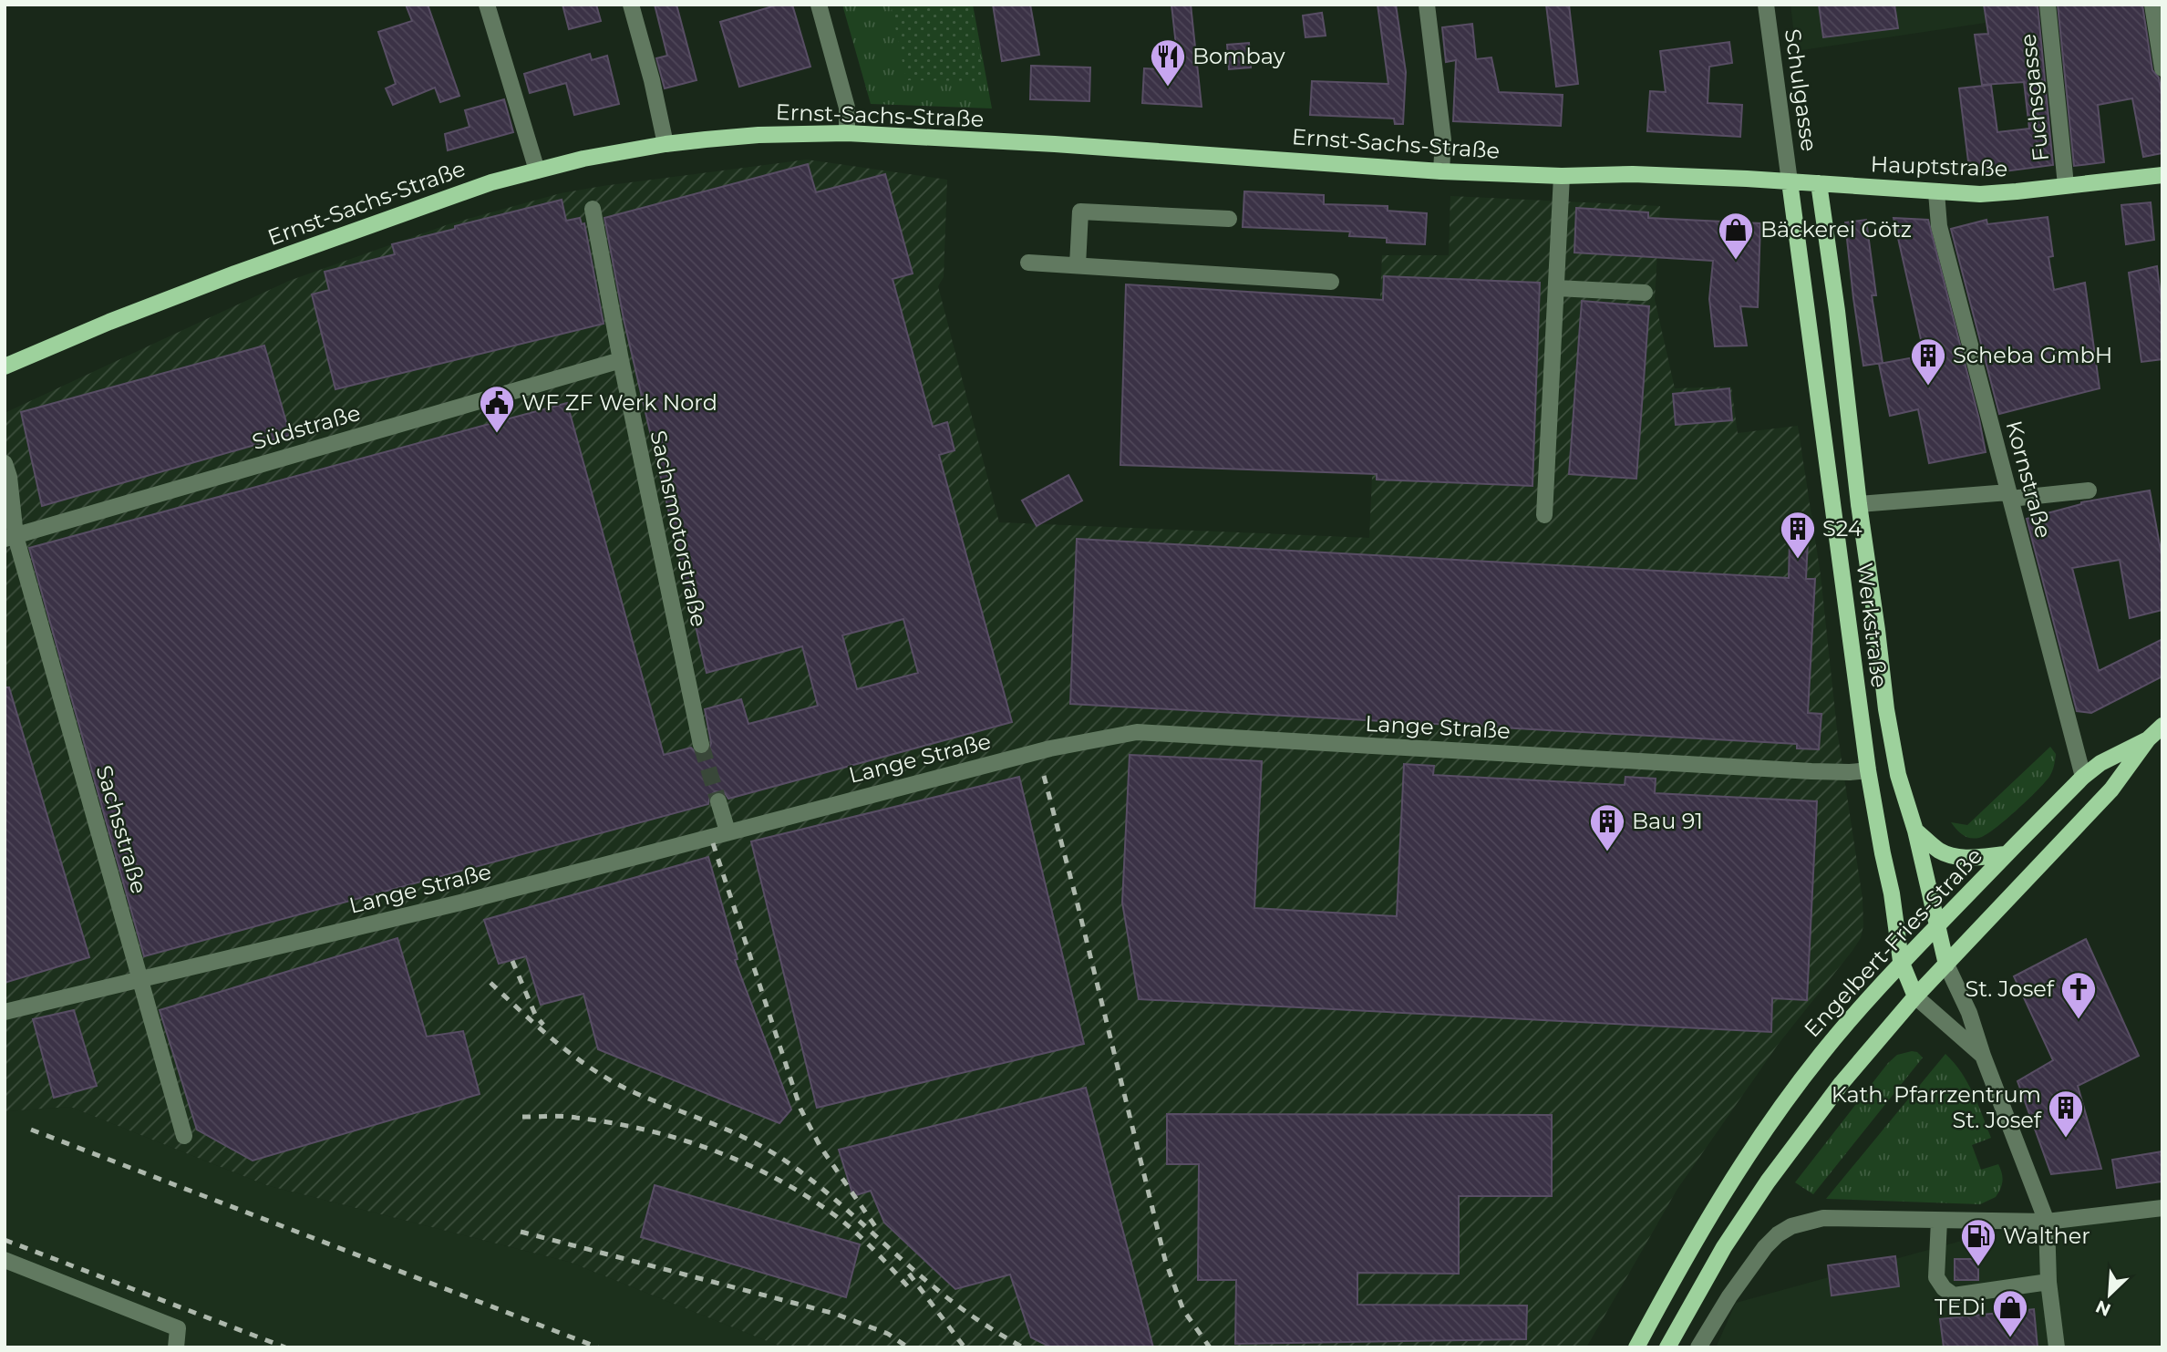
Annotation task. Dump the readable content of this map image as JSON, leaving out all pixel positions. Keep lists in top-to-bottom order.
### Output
{
  "streets": {
    "main road": [
      "Ernst-Sachs-Straße",
      "Hauptstraße",
      "Werkstraße",
      "Engelbert-Fries-Straße"
    ],
    "street": [
      "Schulgasse",
      "Fuchsgasse",
      "Südstraße",
      "Kornstraße",
      "Sachsmotorstraße",
      "Lange Straße",
      "Sachsstraße"
    ]
  },
  "crossings": [
    ["Schulgasse", "Ernst-Sachs-Straße"],
    ["Schulgasse", "Hauptstraße"],
    ["Schulgasse", "Werkstraße"],
    ["Fuchsgasse", "Hauptstraße"],
    ["Ernst-Sachs-Straße", "Hauptstraße"],
    ["Ernst-Sachs-Straße", "Werkstraße"],
    ["Hauptstraße", "Kornstraße"],
    ["Hauptstraße", "Werkstraße"],
    ["Südstraße", "Sachsmotorstraße"],
    ["Südstraße", "Sachsstraße"],
    ["Kornstraße", "Engelbert-Fries-Straße"],
    ["Werkstraße", "Lange Straße"],
    ["Werkstraße", "Engelbert-Fries-Straße"],
    ["Lange Straße", "Sachsstraße"]
  ],
  "places": {
    "restaurant": ["Bombay"],
    "shop": ["Bäckerei Götz", "TEDi"],
    "building": [
      "Scheba GmbH",
      "S24",
      "Bau 91",
      "Kath. Pfarrzentrum St. Josef"
    ],
    "public building": ["WF ZF Werk Nord"],
    "church": ["St. Josef"],
    "fuel station": ["Walther"]
  },
  "north": "bottom left"
}
